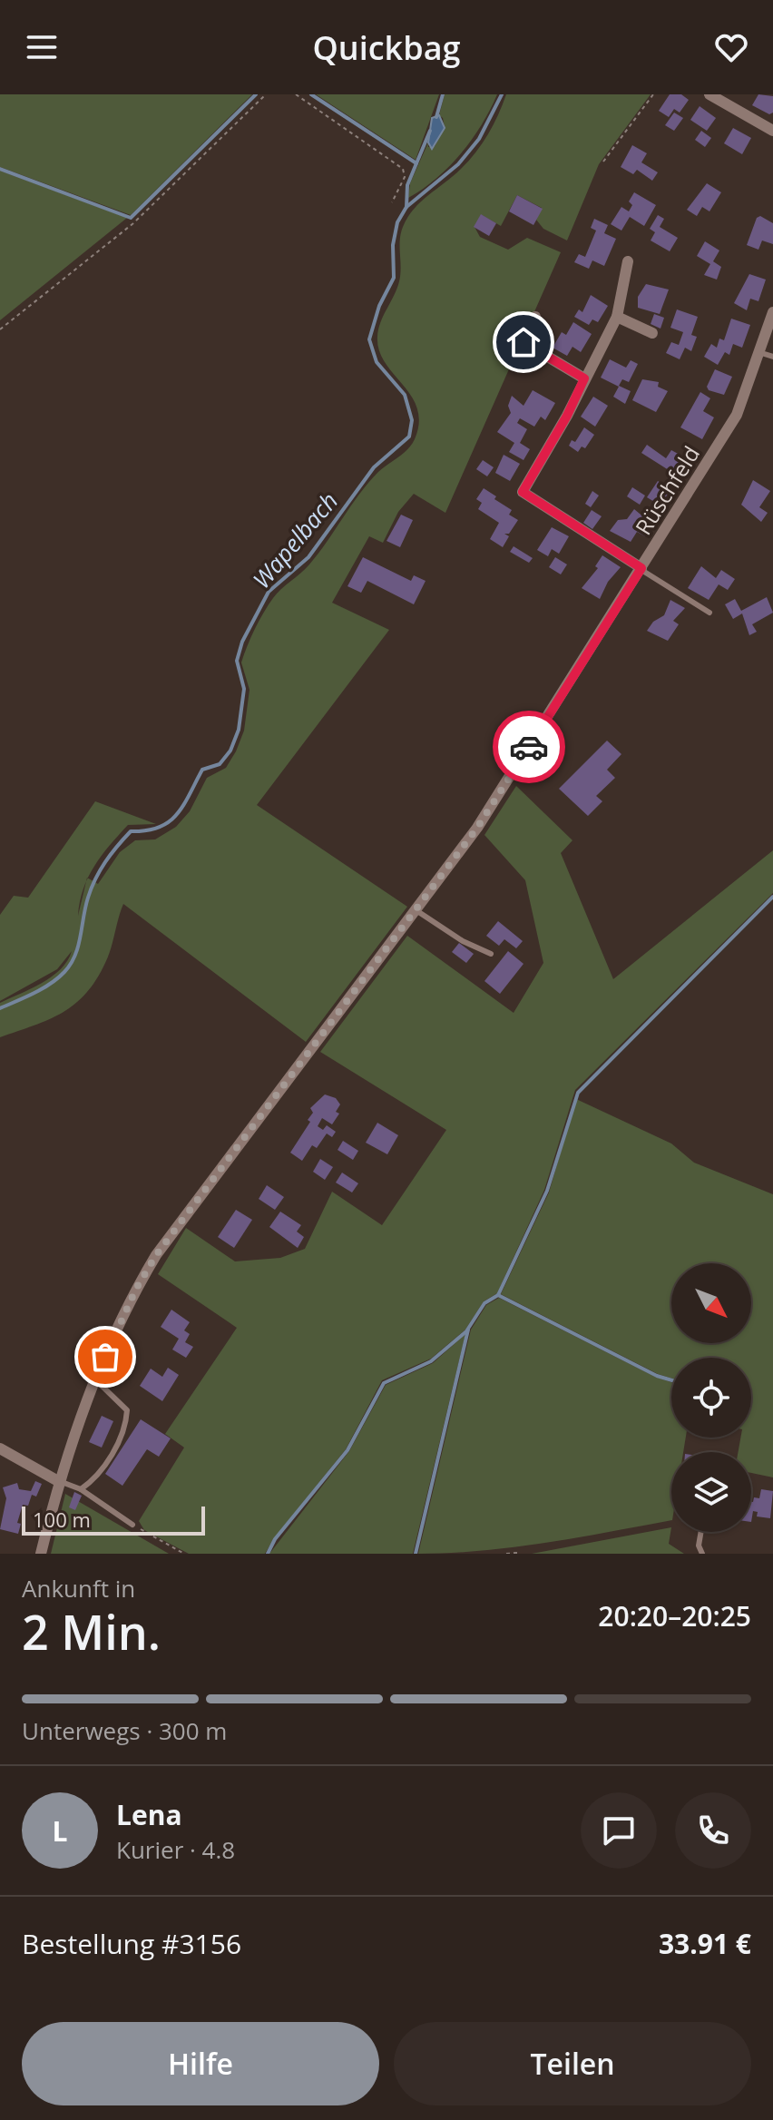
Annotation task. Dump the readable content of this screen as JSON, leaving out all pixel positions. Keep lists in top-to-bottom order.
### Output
{
  "streets": {
    "street": ["Rüschfeld"]
  },
  "water": ["Wapelbach"],
  "scale_bar": "100 m",
  "north": "bottom right",
  "page": {
    "header": "Quickbag",
    "scale": "100 m",
    "heading": ["2 Min.", "Ankunft in", "20:20–20:25"],
    "panel": [
      "Lena",
      "Kurier · 4.8",
      "Bestellung #3156",
      "33.91 €"
    ],
    "bar": "Unterwegs · 300 m",
    "round": "L",
    "buttons": ["Hilfe", "Teilen"]
  }
}
